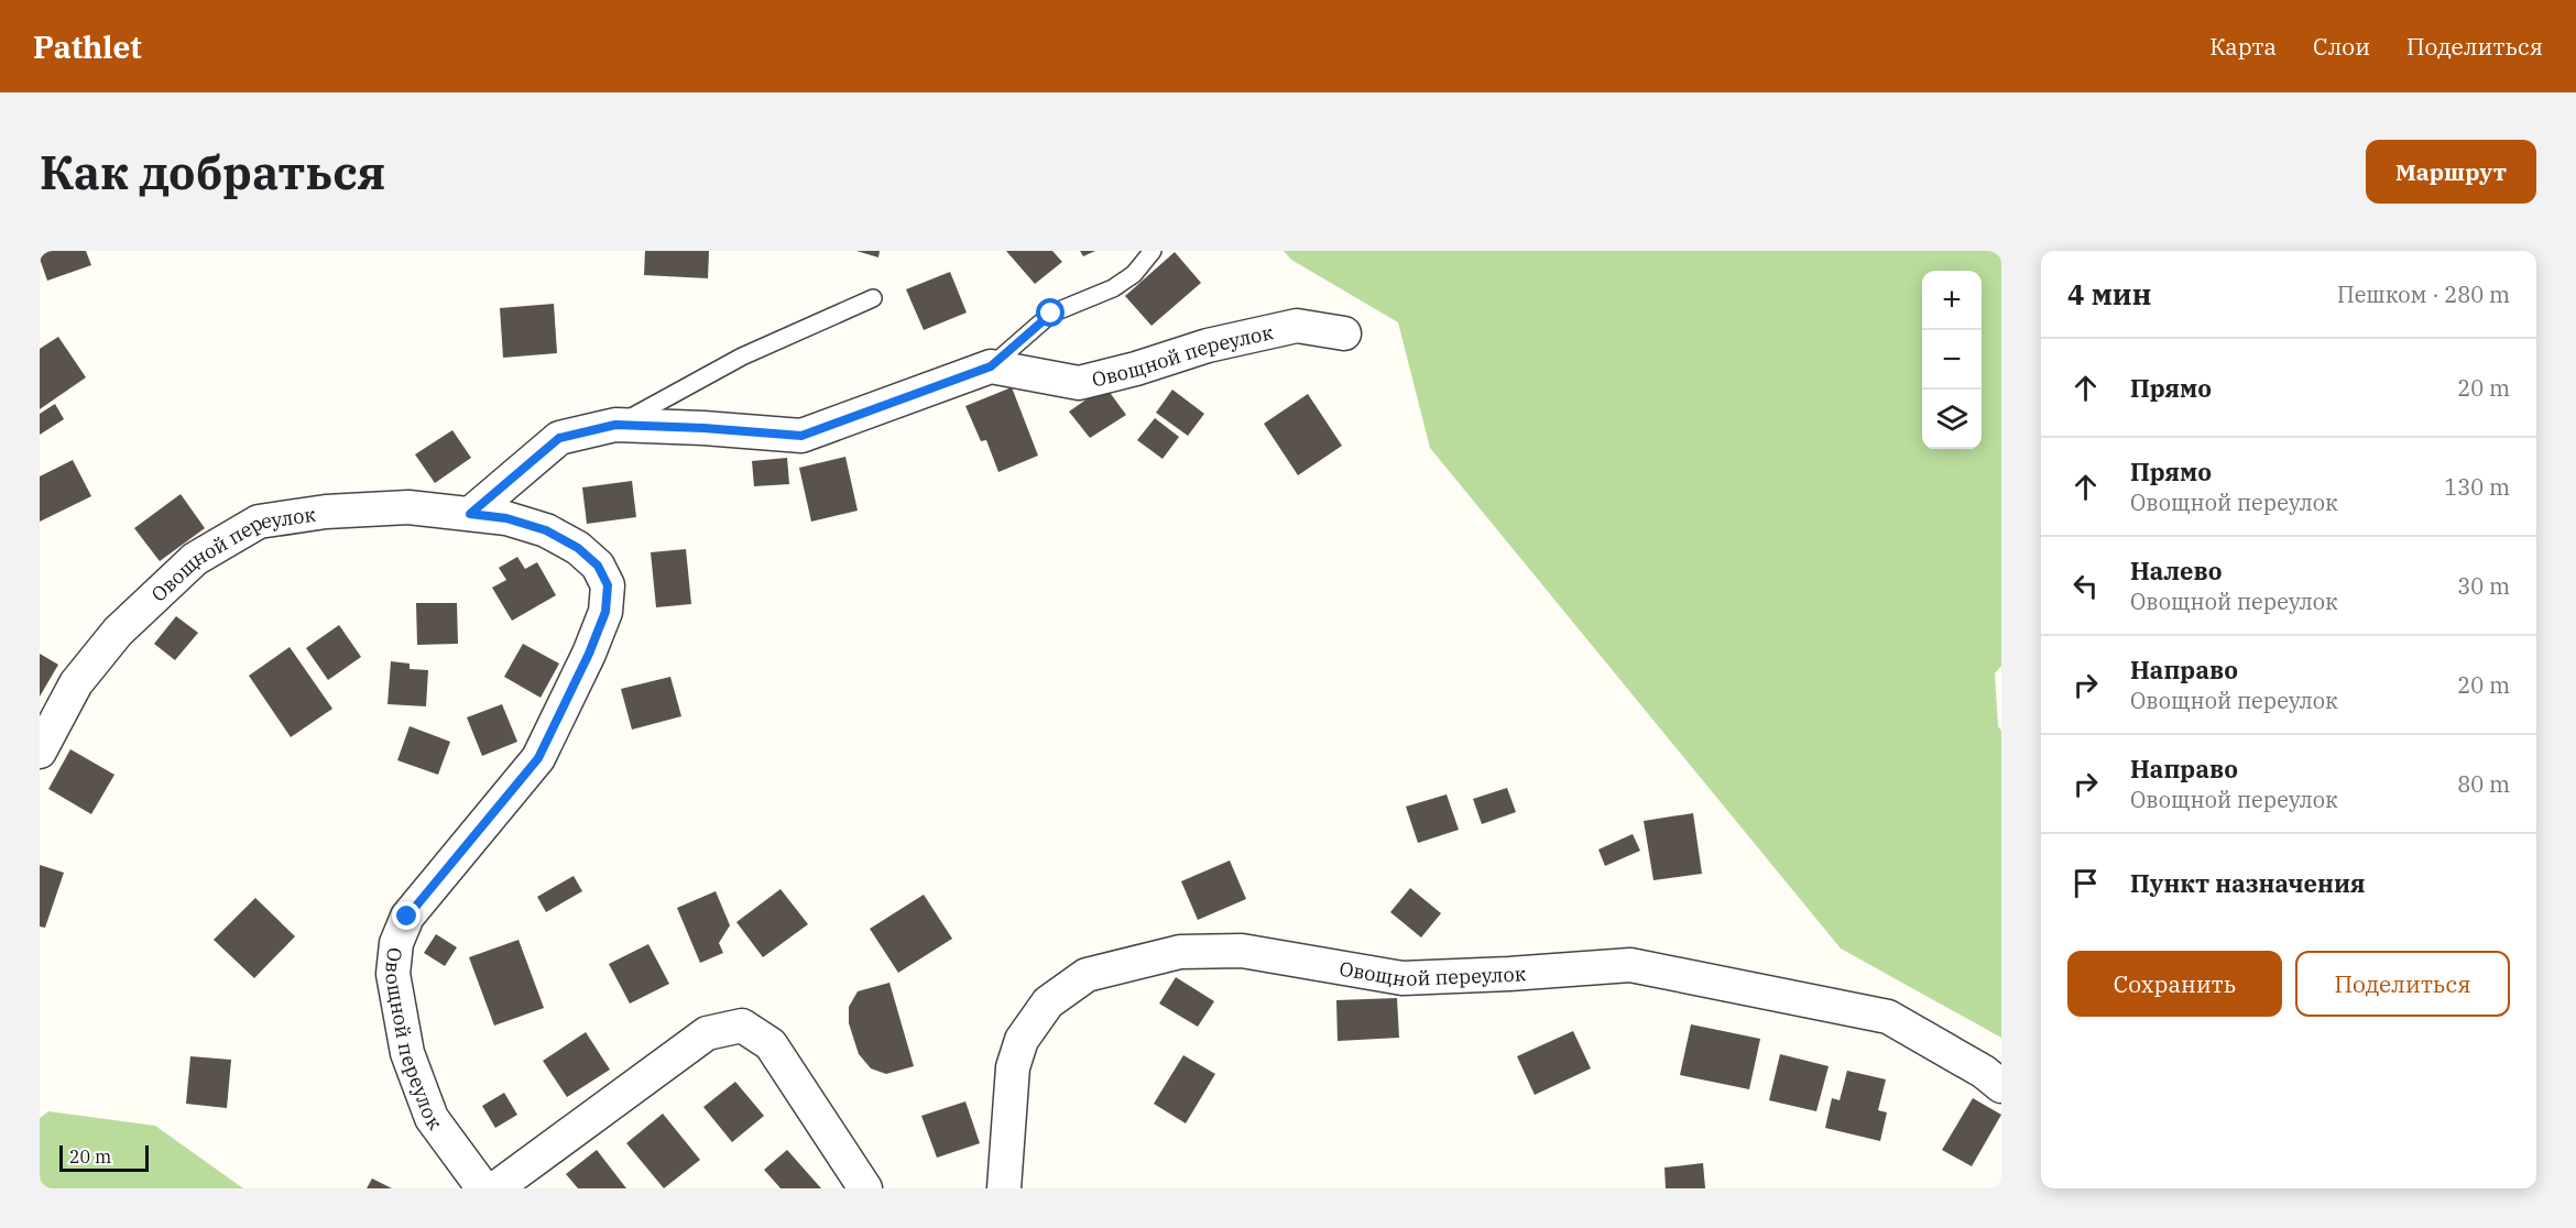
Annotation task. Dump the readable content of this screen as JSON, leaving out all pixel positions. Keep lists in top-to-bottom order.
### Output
{
  "streets": {
    "street": ["Овощной переулок"]
  },
  "scale_bar": "20 m",
  "page": {
    "header": "Pathlet",
    "nav": ["Карта", "Слои", "Поделиться"],
    "buttons": [
      "Маршрут",
      ["Сохранить", "Поделиться"]
    ],
    "title": "Как добраться",
    "heading": ["4 мин", "Пешком · 280 m"],
    "map_buttons": ["+", "−"],
    "list": [
      ["Прямо", "20 m"],
      ["Прямо", "Овощной переулок", "130 m"],
      ["Налево", "Овощной переулок", "30 m"],
      ["Направо", "Овощной переулок", "20 m"],
      ["Направо", "Овощной переулок", "80 m"],
      "Пункт назначения"
    ],
    "scale": "20 m"
  }
}
